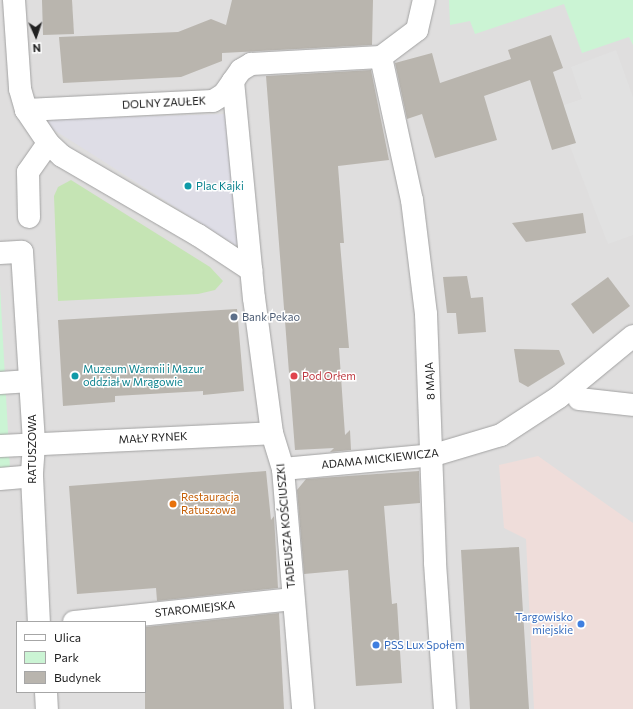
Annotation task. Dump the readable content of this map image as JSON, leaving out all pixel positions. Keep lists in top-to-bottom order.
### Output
{
  "streets": {
    "street": [
      "DOLNY ZAUŁEK",
      "8 MAJA",
      "MAŁY RYNEK",
      "RATUSZOWA",
      "ADAMA MICKIEWICZA",
      "TADEUSZA KOŚCIUSZKI",
      "STAROMIEJSKA"
    ]
  },
  "crossings": [
    ["DOLNY ZAUŁEK", "8 MAJA"],
    ["DOLNY ZAUŁEK", "TADEUSZA KOŚCIUSZKI"],
    ["8 MAJA", "ADAMA MICKIEWICZA"],
    ["MAŁY RYNEK", "RATUSZOWA"],
    ["MAŁY RYNEK", "TADEUSZA KOŚCIUSZKI"],
    ["ADAMA MICKIEWICZA", "TADEUSZA KOŚCIUSZKI"],
    ["TADEUSZA KOŚCIUSZKI", "STAROMIEJSKA"]
  ],
  "places": [
    "Plac Kajki",
    "Bank Pekao",
    "Muzeum Warmii i Mazur oddział w Mrągowie",
    "Pod Orłem",
    "Restauracja Ratuszowa",
    "Targowisko miejskie",
    "PSS Lux Społem"
  ],
  "legend": ["Ulica", "Park", "Budynek"],
  "north": "bottom"
}
